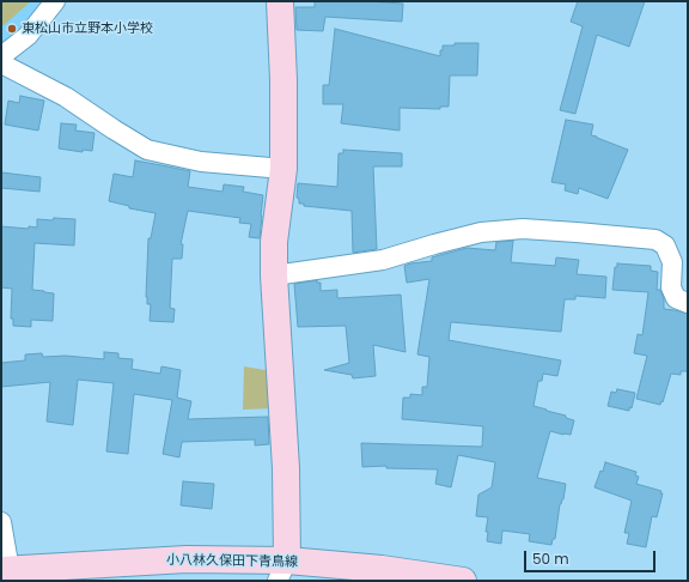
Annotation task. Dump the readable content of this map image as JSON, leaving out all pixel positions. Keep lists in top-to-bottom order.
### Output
{
  "streets": {
    "street": ["小八林久保田下青鳥線"]
  },
  "places": ["東松山市立野本小学校"],
  "scale_bar": "50 m"
}
